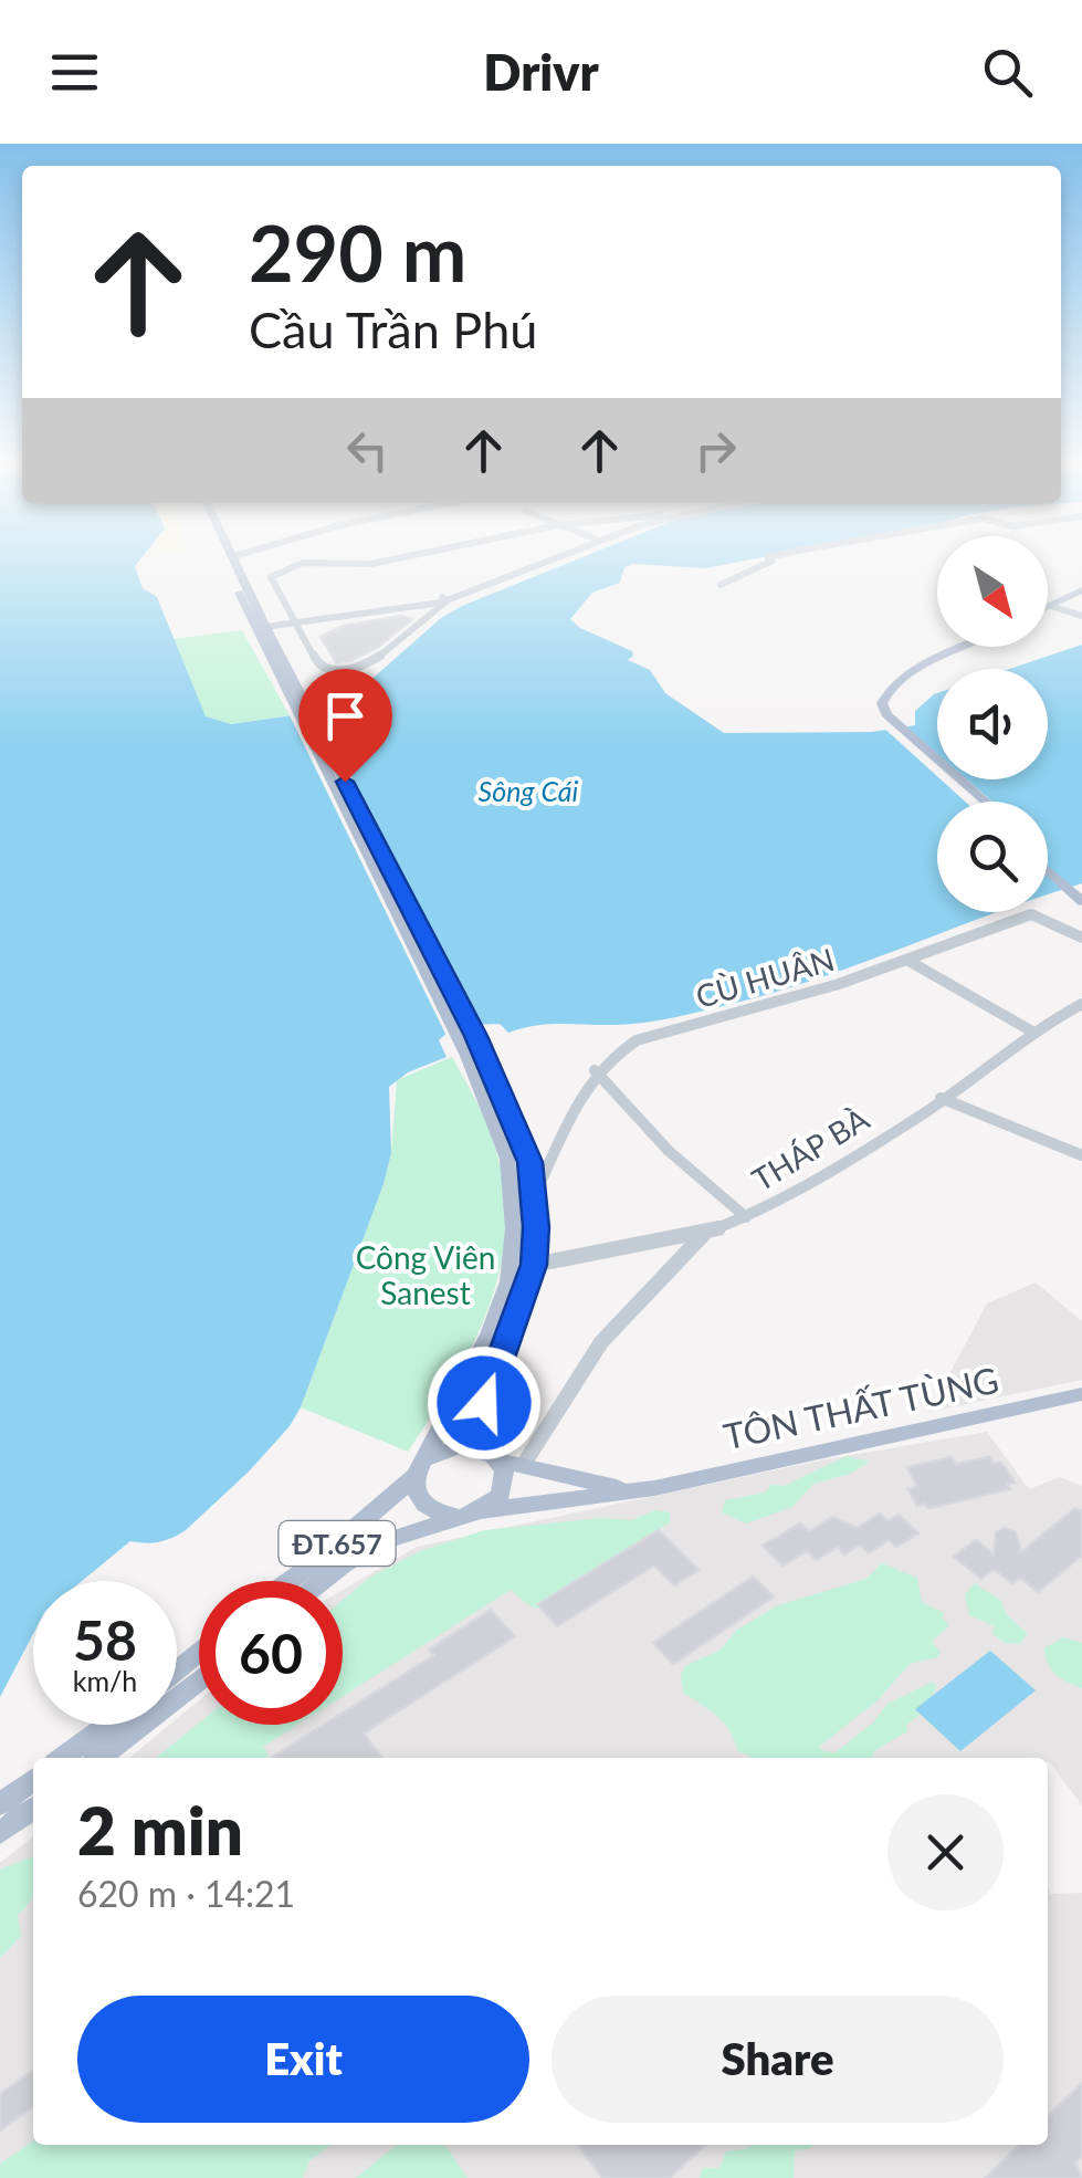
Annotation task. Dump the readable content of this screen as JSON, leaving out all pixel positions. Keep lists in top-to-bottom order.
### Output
{
  "streets": {
    "main road": ["TÔN THẤT TÙNG", "ĐT.657"],
    "street": ["CÙ HUÂN", "THÁP BÀ"]
  },
  "crossings": [
    ["CÙ HUÂN", "ĐT.657"],
    ["THÁP BÀ", "ĐT.657"],
    ["TÔN THẤT TÙNG", "ĐT.657"]
  ],
  "water": ["Sông Cái"],
  "parks": ["Công Viên Sanest"],
  "north": "bottom right",
  "page": {
    "header": "Drivr",
    "turn": ["290 m", "Cầu Trần Phú"],
    "speed": "58 km/h",
    "limit": "60",
    "heading": ["2 min", "620 m · 14:21"],
    "buttons": ["Exit", "Share"]
  }
}
